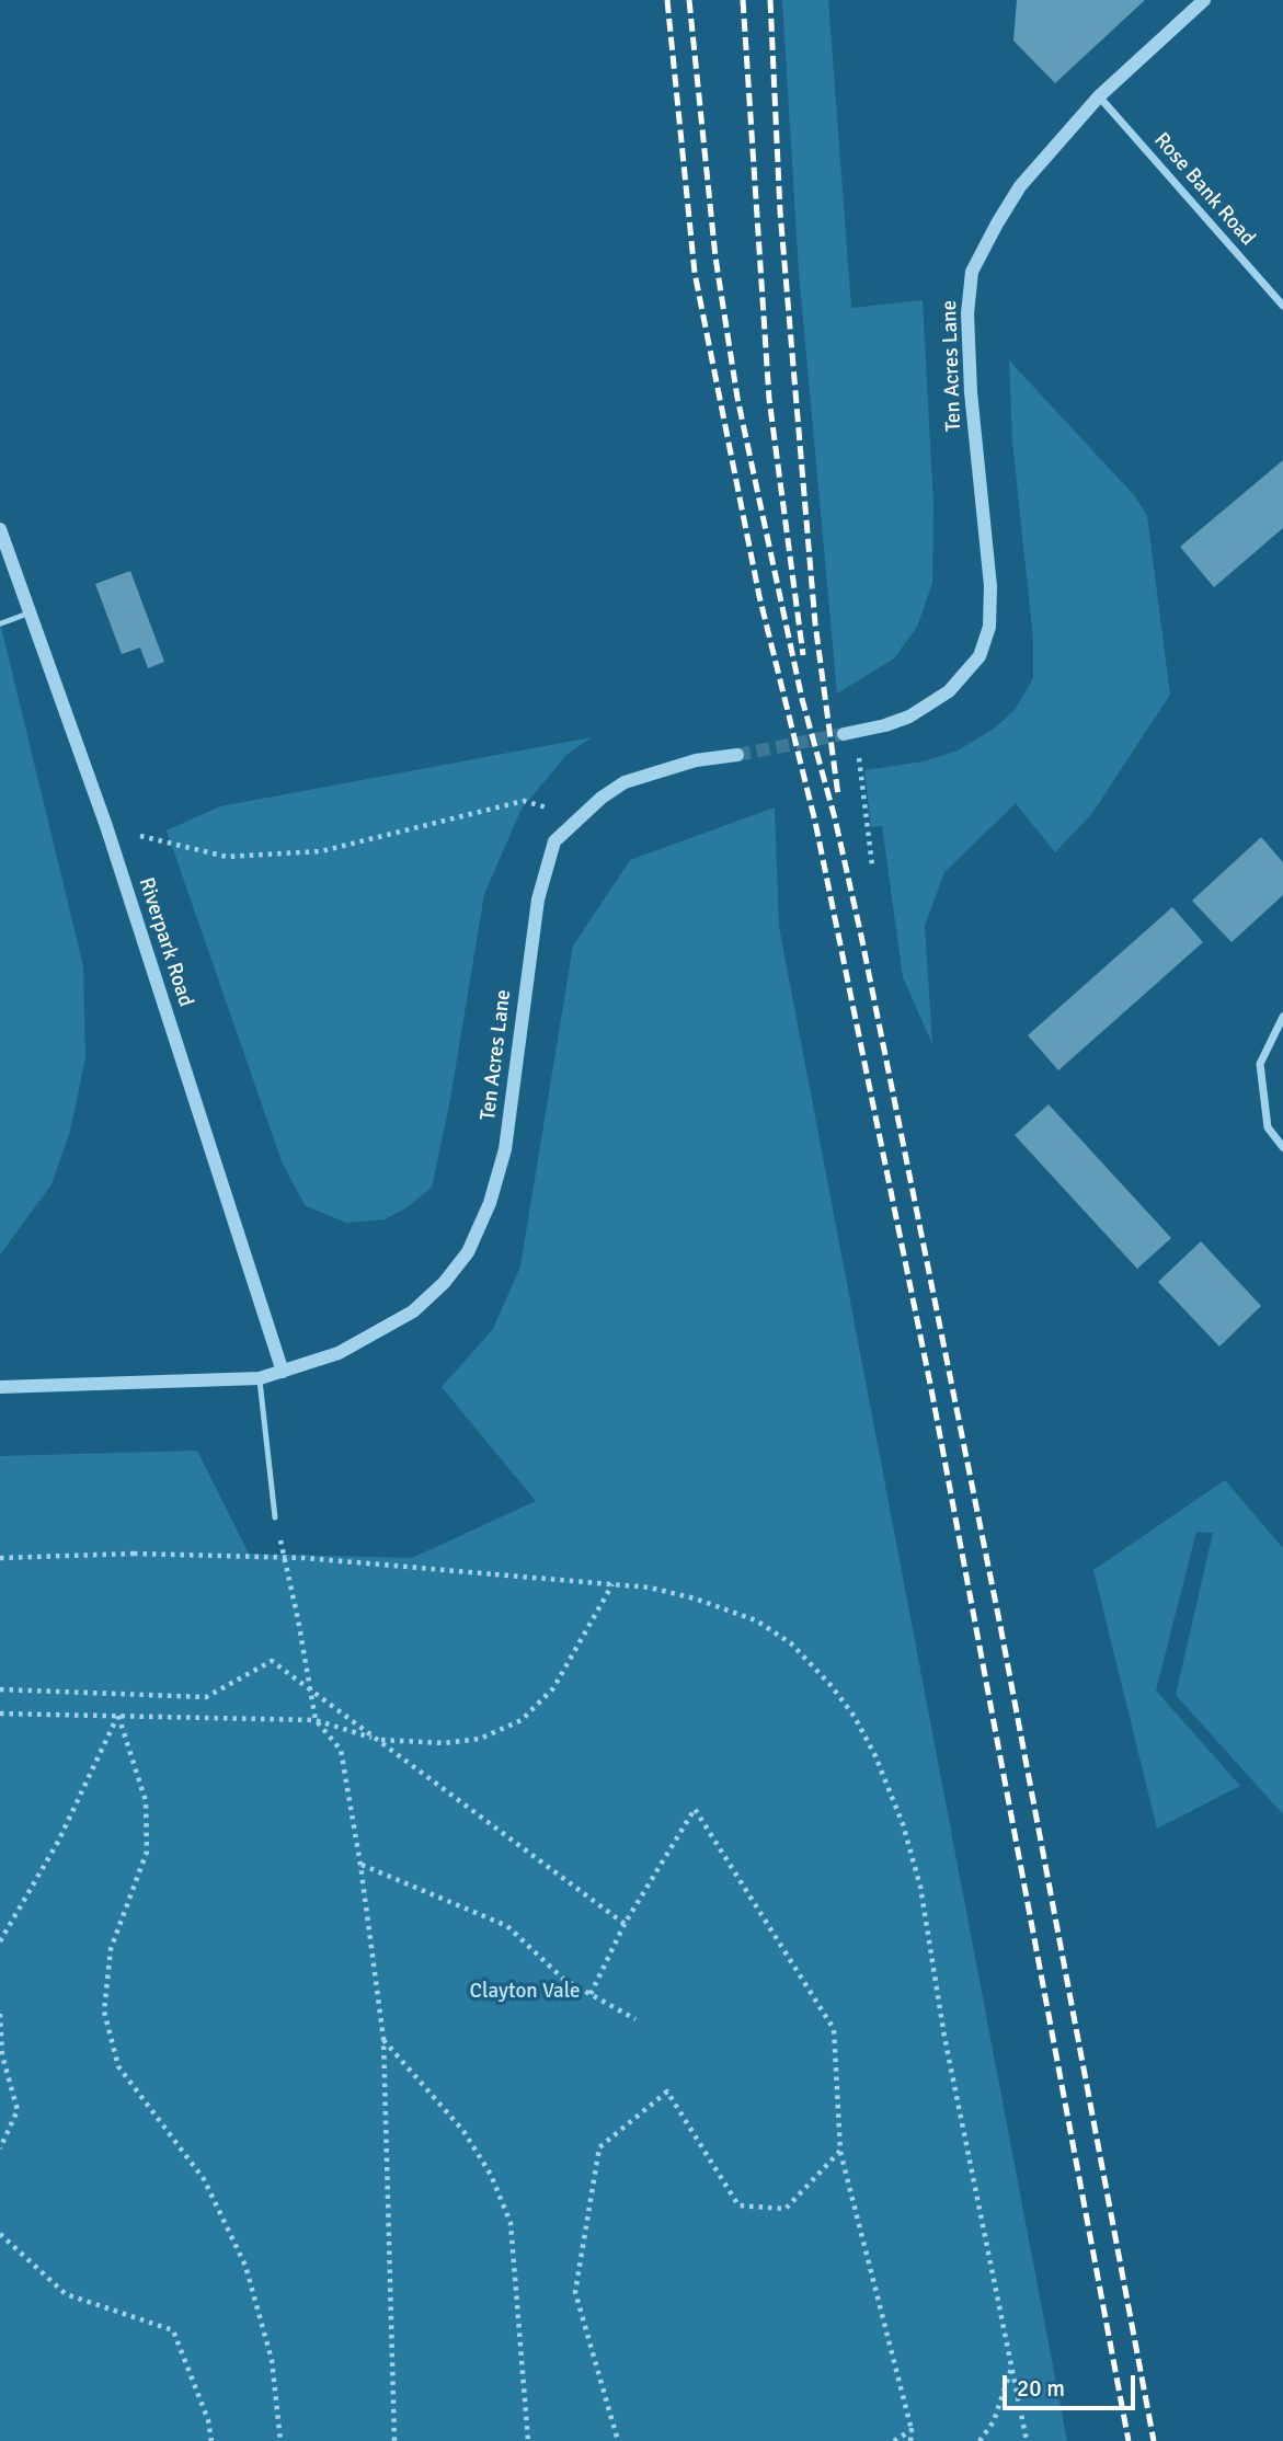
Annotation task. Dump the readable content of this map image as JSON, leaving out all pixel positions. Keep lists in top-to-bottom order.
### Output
{
  "streets": {
    "street": ["Rose Bank Road", "Ten Acres Lane", "Riverpark Road"]
  },
  "crossings": [
    ["Rose Bank Road", "Ten Acres Lane"],
    ["Ten Acres Lane", "Riverpark Road"]
  ],
  "parks": ["Clayton Vale"],
  "scale_bar": "20 m"
}
